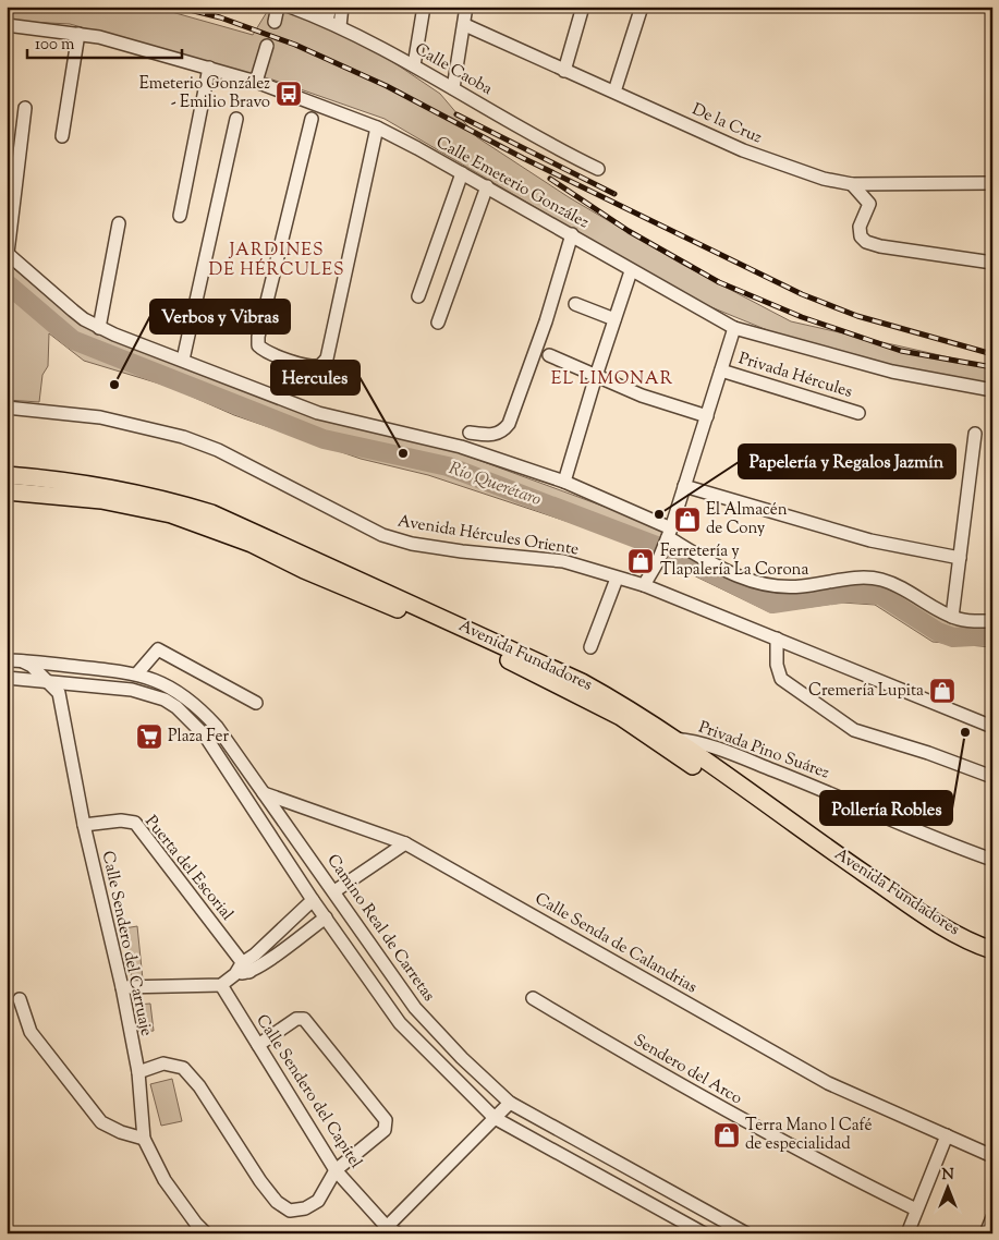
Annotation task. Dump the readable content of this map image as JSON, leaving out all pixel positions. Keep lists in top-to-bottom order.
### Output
{
  "streets": {
    "main road": ["Avenida Fundadores"],
    "street": [
      "Calle Caoba",
      "De la Cruz",
      "Calle Emeterio González",
      "Privada Hércules",
      "Avenida Hércules Oriente",
      "Privada Pino Suárez",
      "Puerta del Escorial",
      "Camino Real de Carretas",
      "Calle Sendero del Carruaje",
      "Calle Senda de Calandrias",
      "Sendero del Arco",
      "Calle Sendero del Capitel"
    ]
  },
  "crossings": [
    ["Avenida Fundadores", "Privada Pino Suárez"],
    ["Puerta del Escorial", "Calle Sendero del Carruaje"],
    ["Camino Real de Carretas", "Calle Sendero del Carruaje"],
    ["Camino Real de Carretas", "Calle Senda de Calandrias"]
  ],
  "districts": ["JARDINES DE HÉRCULES", "EL LIMONAR"],
  "water": ["Río Querétaro"],
  "places": {
    "bus stop": ["Emeterio González - Emilio Bravo"],
    "other": [
      "Verbos y Vibras",
      "Hercules",
      "Papelería y Regalos Jazmín",
      "Pollería Robles"
    ],
    "shop": [
      "El Almacén de Cony",
      "Ferretería y Tlapalería La Corona",
      "Cremería Lupita",
      "Terra Mano l Café de especialidad"
    ],
    "supermarket": ["Plaza Fer"]
  },
  "scale_bar": "100 m",
  "north": "top"
}
